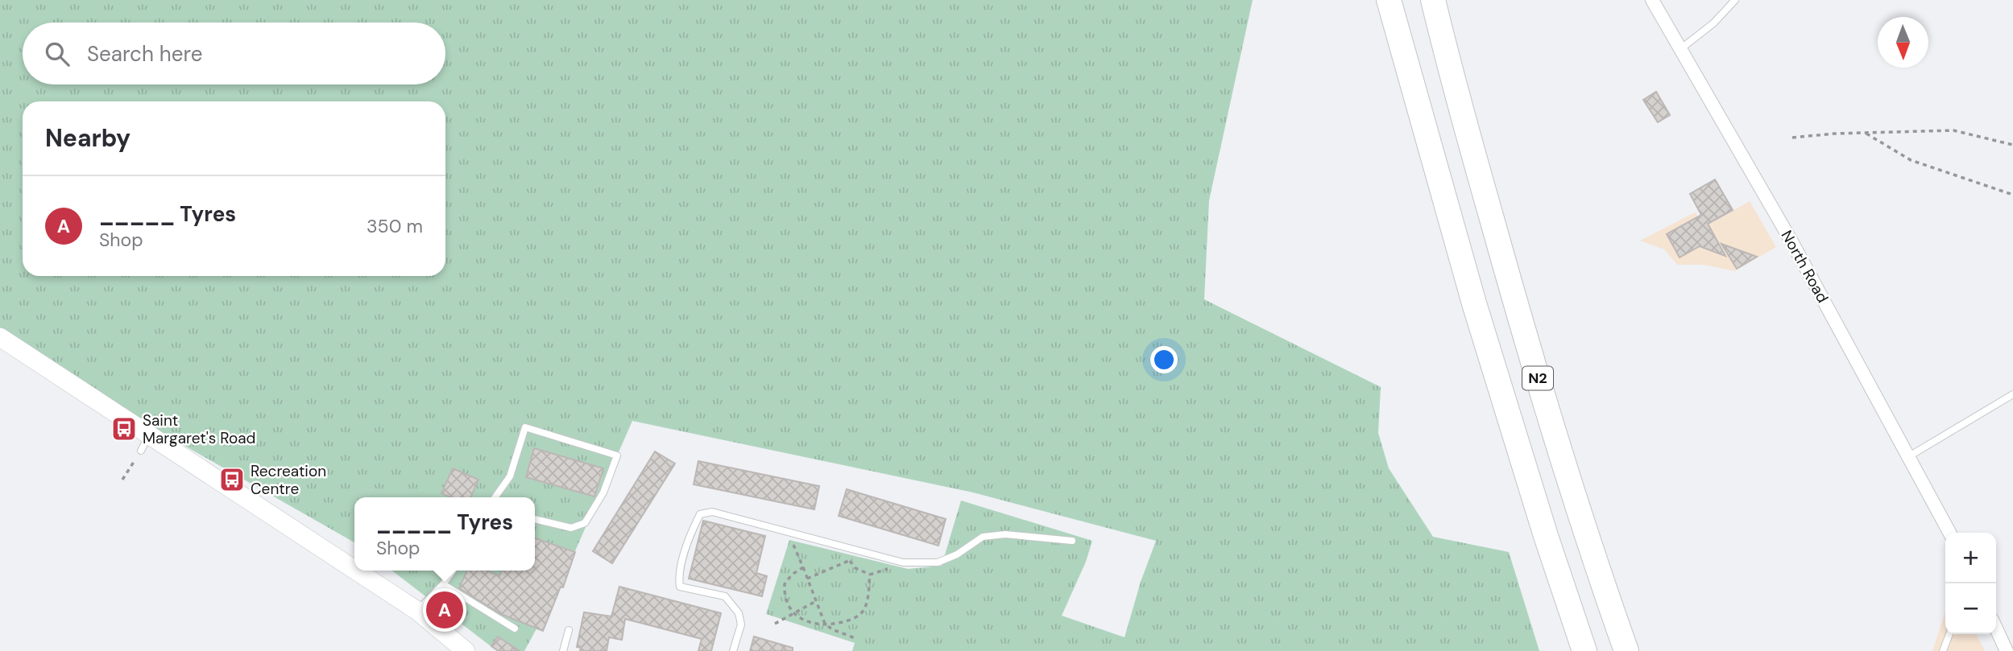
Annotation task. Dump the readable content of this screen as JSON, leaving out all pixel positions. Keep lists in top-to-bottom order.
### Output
{
  "streets": {
    "highway": ["N2"],
    "street": ["North Road"]
  },
  "places": {
    "bus stop": ["Saint Margaret's Road", "Recreation Centre"]
  },
  "north": "bottom",
  "page": {
    "search": "Search here",
    "heading": "Nearby",
    "list": [
      {
        "mark": "A",
        "name": "_____ Tyres",
        "note": "Shop",
        "value": "350 m"
      }
    ],
    "popup": ["_____ Tyres", "Shop"],
    "map_buttons": ["+", "−"],
    "pins": "A"
  }
}
